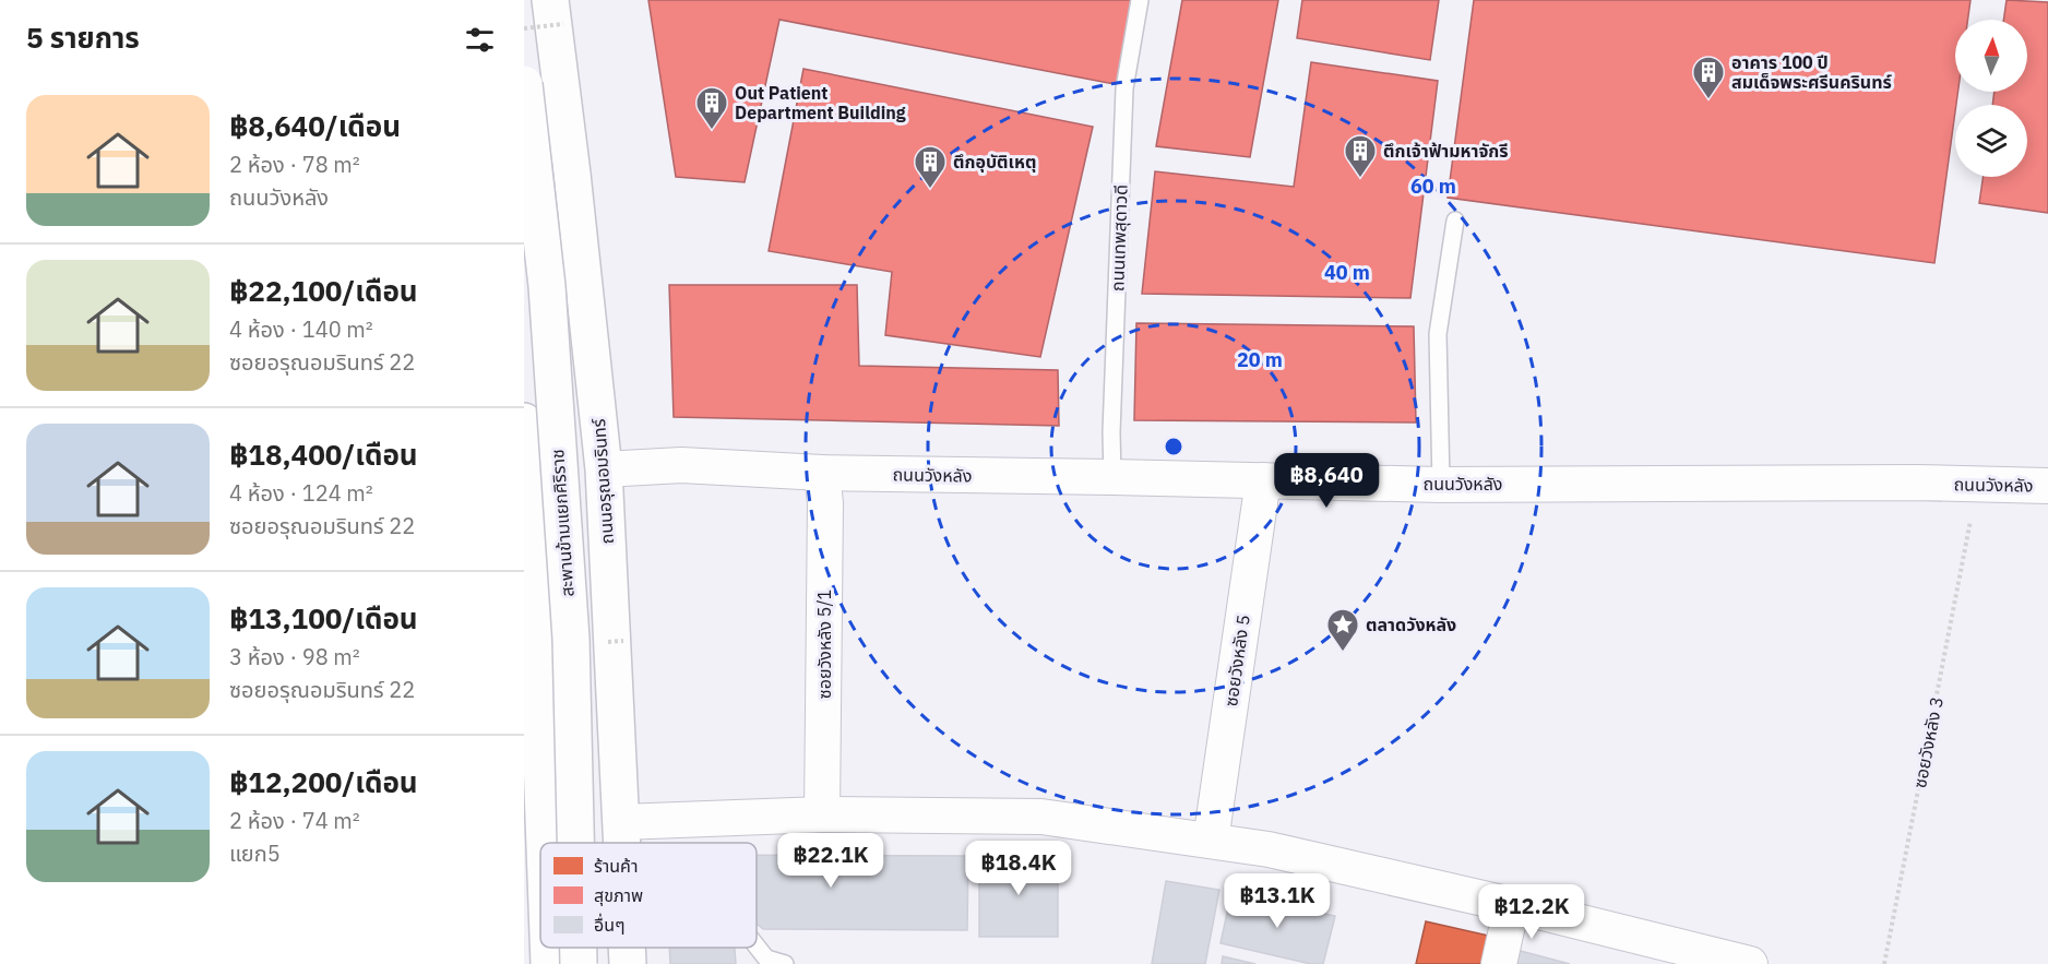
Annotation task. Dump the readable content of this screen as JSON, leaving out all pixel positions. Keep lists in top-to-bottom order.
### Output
{
  "streets": {
    "main road": ["ถนนอรุณอมรินทร์", "สะพานข้ามแยกศิริราช"],
    "street": ["ถนนวังหลัง", "ซอยวังหลัง 5/1", "ซอยวังหลัง 5"],
    "lane": ["ถนนเทพสุดาวดี"],
    "path": ["ซอยวังหลัง 3"]
  },
  "crossings": [
    ["ถนนเทพสุดาวดี", "ถนนวังหลัง"],
    ["ถนนวังหลัง", "ถนนอรุณอมรินทร์"],
    ["ถนนวังหลัง", "ซอยวังหลัง 5/1"],
    ["ถนนวังหลัง", "ซอยวังหลัง 5"]
  ],
  "places": {
    "building": [
      "อาคาร 100 ปี สมเด็จพระศรีนครินทร์",
      "Out Patient Department Building",
      "ตึกเจ้าฟ้ามหาจักรี",
      "ตึกอุบัติเหตุ"
    ],
    "place": ["ตลาดวังหลัง"]
  },
  "legend": ["ร้านค้า", "สุขภาพ", "อื่นๆ"],
  "north": "top",
  "page": {
    "heading": "5 รายการ",
    "list": [
      {
        "name": "฿8,640/เดือน",
        "note": "2 ห้อง · 78 m² · ถนนวังหลัง"
      },
      {
        "name": "฿22,100/เดือน",
        "note": "4 ห้อง · 140 m² · ซอยอรุณอมรินทร์ 22"
      },
      {
        "name": "฿18,400/เดือน",
        "note": "4 ห้อง · 124 m² · ซอยอรุณอมรินทร์ 22"
      },
      {
        "name": "฿13,100/เดือน",
        "note": "3 ห้อง · 98 m² · ซอยอรุณอมรินทร์ 22"
      },
      {
        "name": "฿12,200/เดือน",
        "note": "2 ห้อง · 74 m² · แยก5"
      }
    ],
    "price": [
      "฿8,640",
      "฿22.1K",
      "฿18.4K",
      "฿13.1K",
      "฿12.2K"
    ]
  },
  "rings": ["60 m", "40 m", "20 m"]
}
